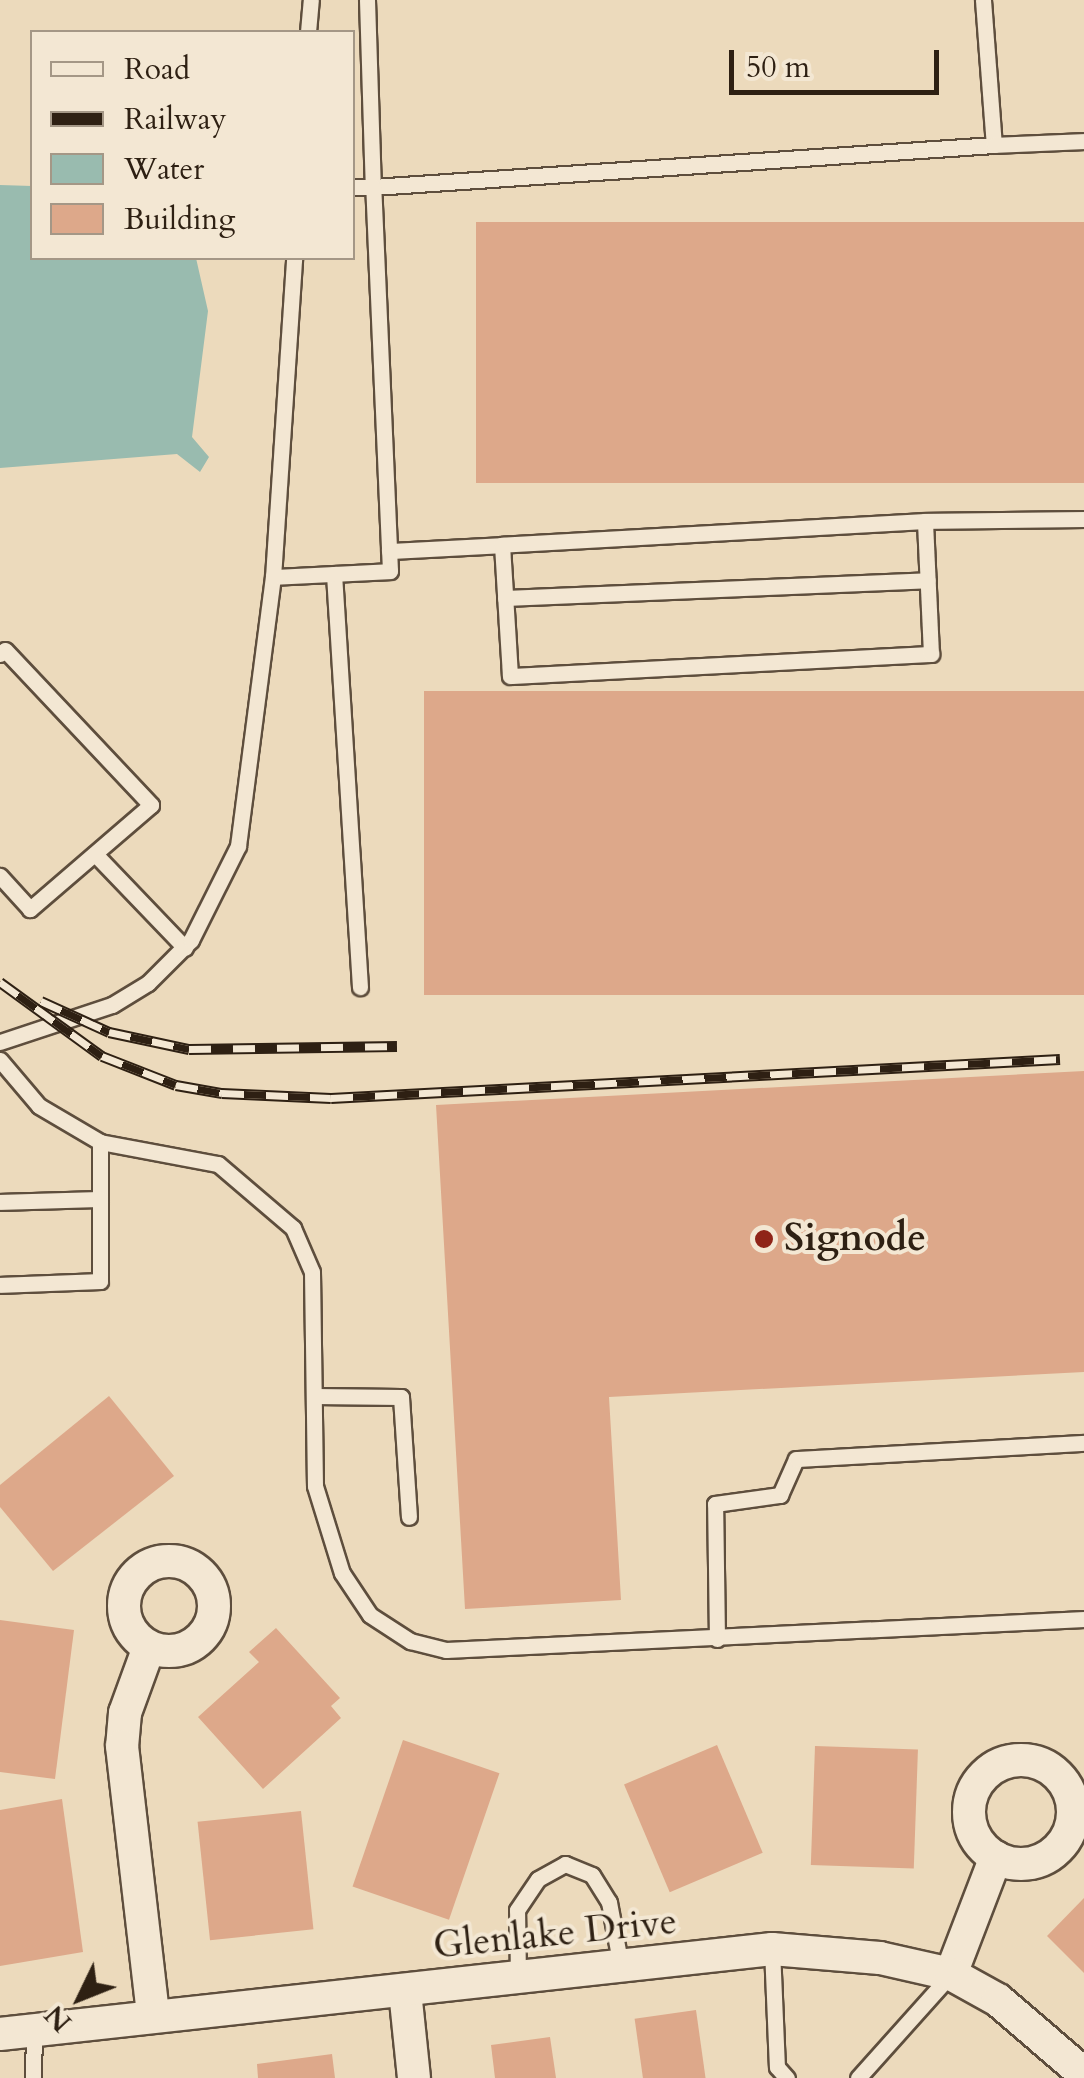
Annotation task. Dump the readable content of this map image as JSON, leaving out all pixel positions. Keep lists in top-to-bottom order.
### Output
{
  "streets": {
    "street": ["Glenlake Drive"]
  },
  "places": ["Signode"],
  "legend": [
    "Road",
    "Railway",
    "Water",
    "Building"
  ],
  "scale_bar": "50 m",
  "north": "bottom left"
}
